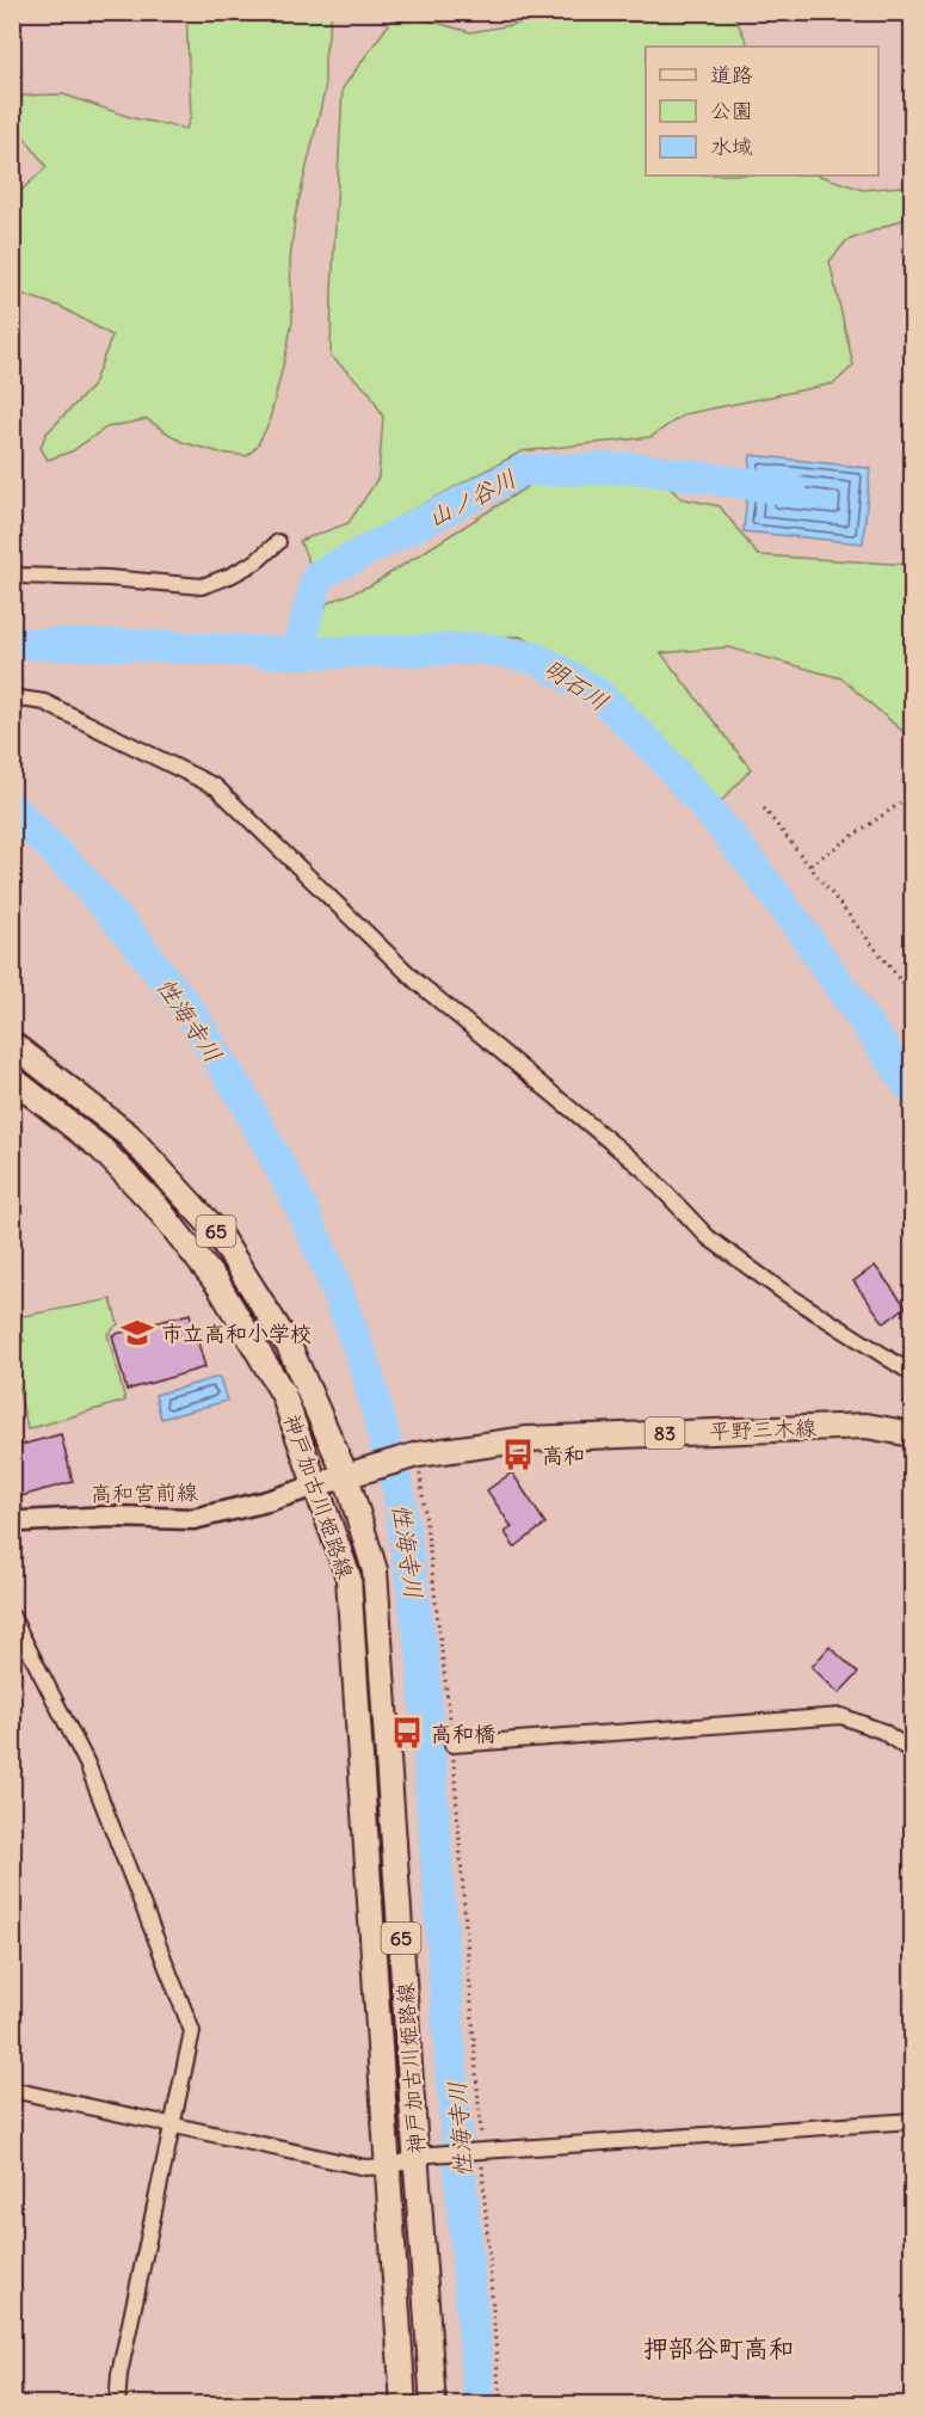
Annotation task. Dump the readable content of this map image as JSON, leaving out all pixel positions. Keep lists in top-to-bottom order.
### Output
{
  "streets": {
    "main road": [
      "65",
      "平野三木線",
      "83",
      "神戸加古川姫路線"
    ],
    "street": ["高和宮前線"]
  },
  "crossings": [
    ["平野三木線", "高和宮前線"],
    ["平野三木線", "神戸加古川姫路線"],
    ["高和宮前線", "神戸加古川姫路線"]
  ],
  "districts": ["押部谷町高和"],
  "water": ["山ノ谷川", "明石川", "性海寺川"],
  "places": {
    "school or university": ["市立高和小学校"],
    "bus stop": ["高和", "高和橋"]
  },
  "legend": ["道路", "公園", "水域"]
}
